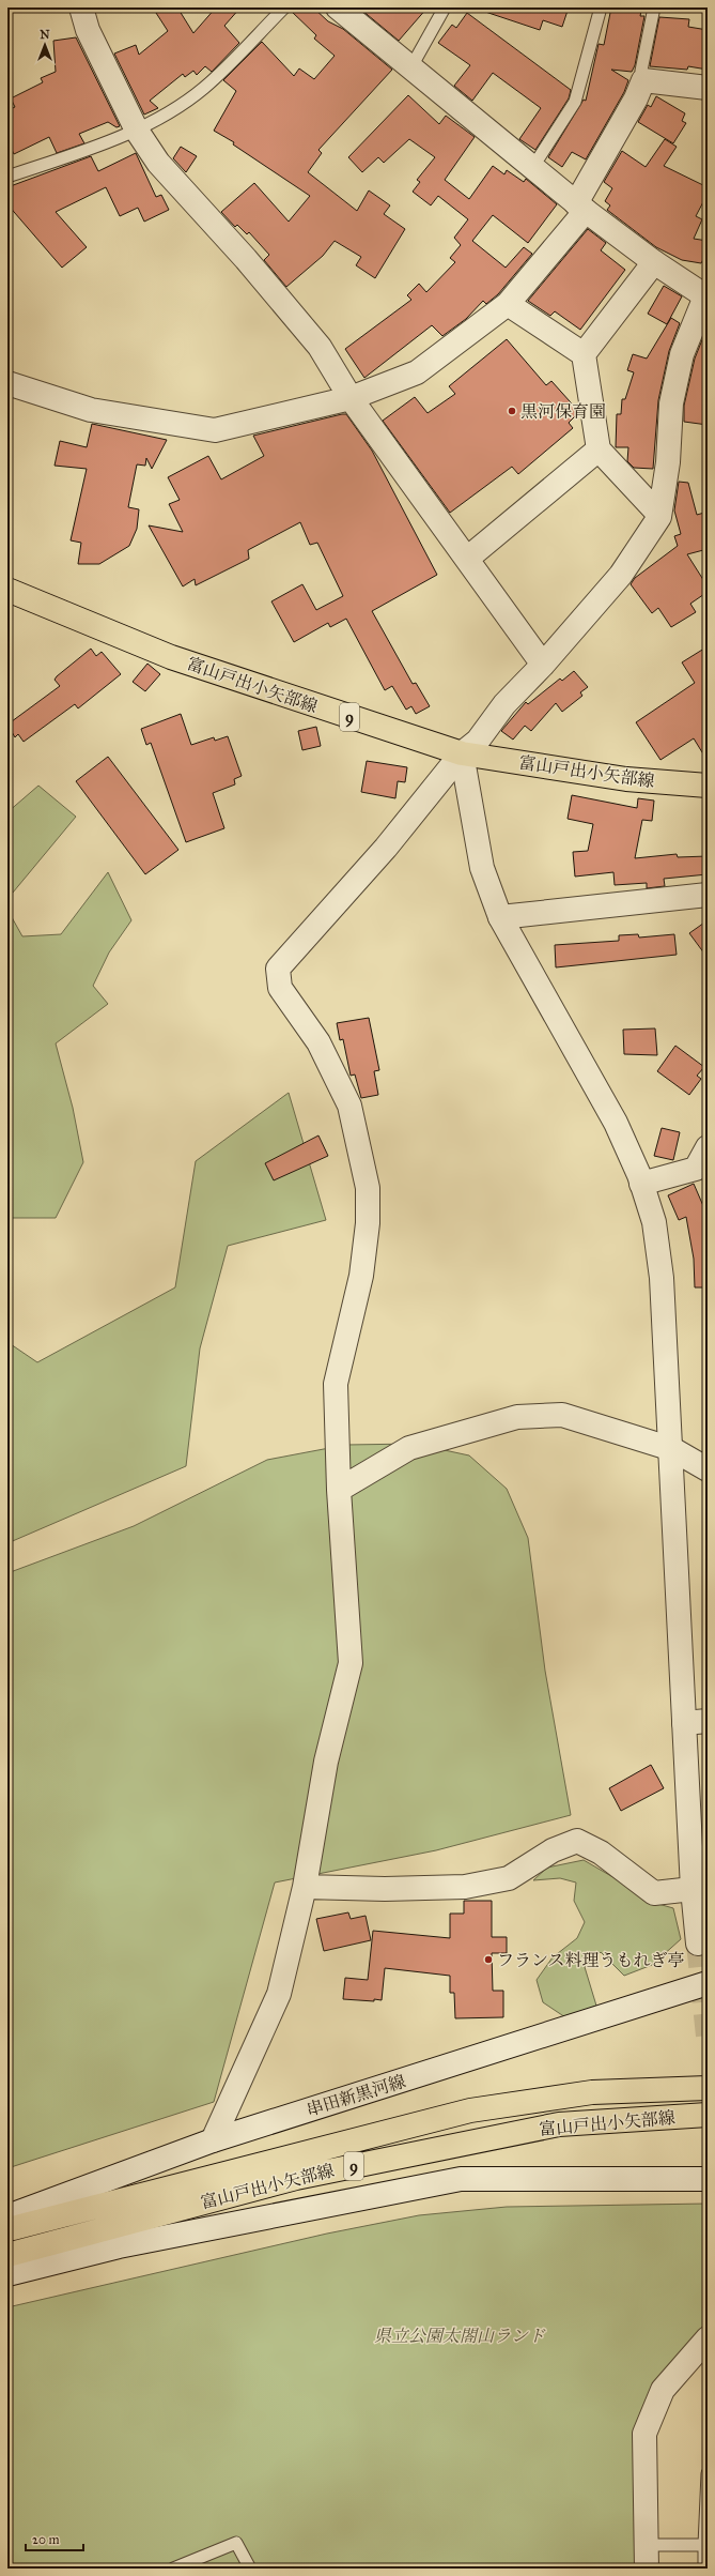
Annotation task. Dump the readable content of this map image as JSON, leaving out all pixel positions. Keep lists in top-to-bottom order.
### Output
{
  "streets": {
    "main road": ["富山戸出小矢部線", "9"],
    "street": ["串田新黒河線"]
  },
  "crossings": [
    ["富山戸出小矢部線", "串田新黒河線"]
  ],
  "parks": ["県立公園太閤山ランド"],
  "places": ["黒河保育園", "フランス料理うもれぎ亭"],
  "scale_bar": "20 m",
  "north": "top"
}
